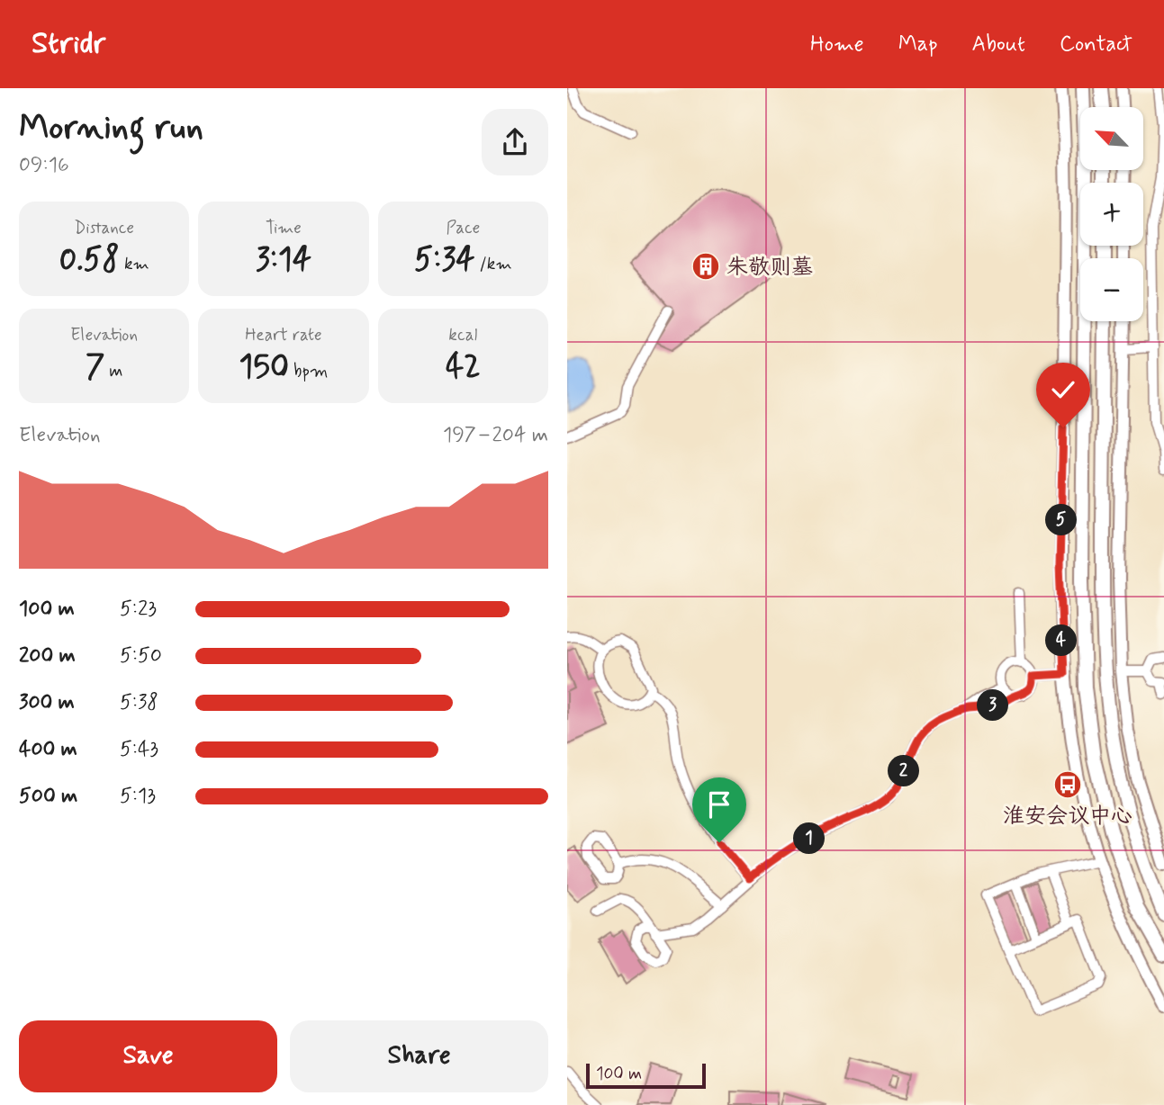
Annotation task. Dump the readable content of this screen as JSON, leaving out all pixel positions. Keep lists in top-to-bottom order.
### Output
{
  "places": {
    "building": ["朱敬则墓"],
    "bus stop": ["淮安会议中心"]
  },
  "scale_bar": "100 m",
  "north": "top left",
  "page": {
    "header": "Stridr",
    "nav": [
      "Home",
      "Map",
      "About",
      "Contact"
    ],
    "heading": ["Morning run", "09:16"],
    "map_buttons": ["+", "−"],
    "stats": [
      ["Distance", "0.58 km"],
      ["Time", "3:14"],
      ["Pace", "5:34 /km"],
      ["Elevation", "7 m"],
      ["Heart rate", "150 bpm"],
      ["kcal", "42"]
    ],
    "chart": ["Elevation", "197–204 m"],
    "pins": [
      "5",
      "4",
      "3",
      "2",
      "1"
    ],
    "list": [
      {
        "name": "100 m",
        "note": "5:23"
      },
      {
        "name": "200 m",
        "note": "5:50"
      },
      {
        "name": "300 m",
        "note": "5:38"
      },
      {
        "name": "400 m",
        "note": "5:43"
      },
      {
        "name": "500 m",
        "note": "5:13"
      }
    ],
    "buttons": ["Save", "Share"],
    "scale": "100 m"
  }
}
